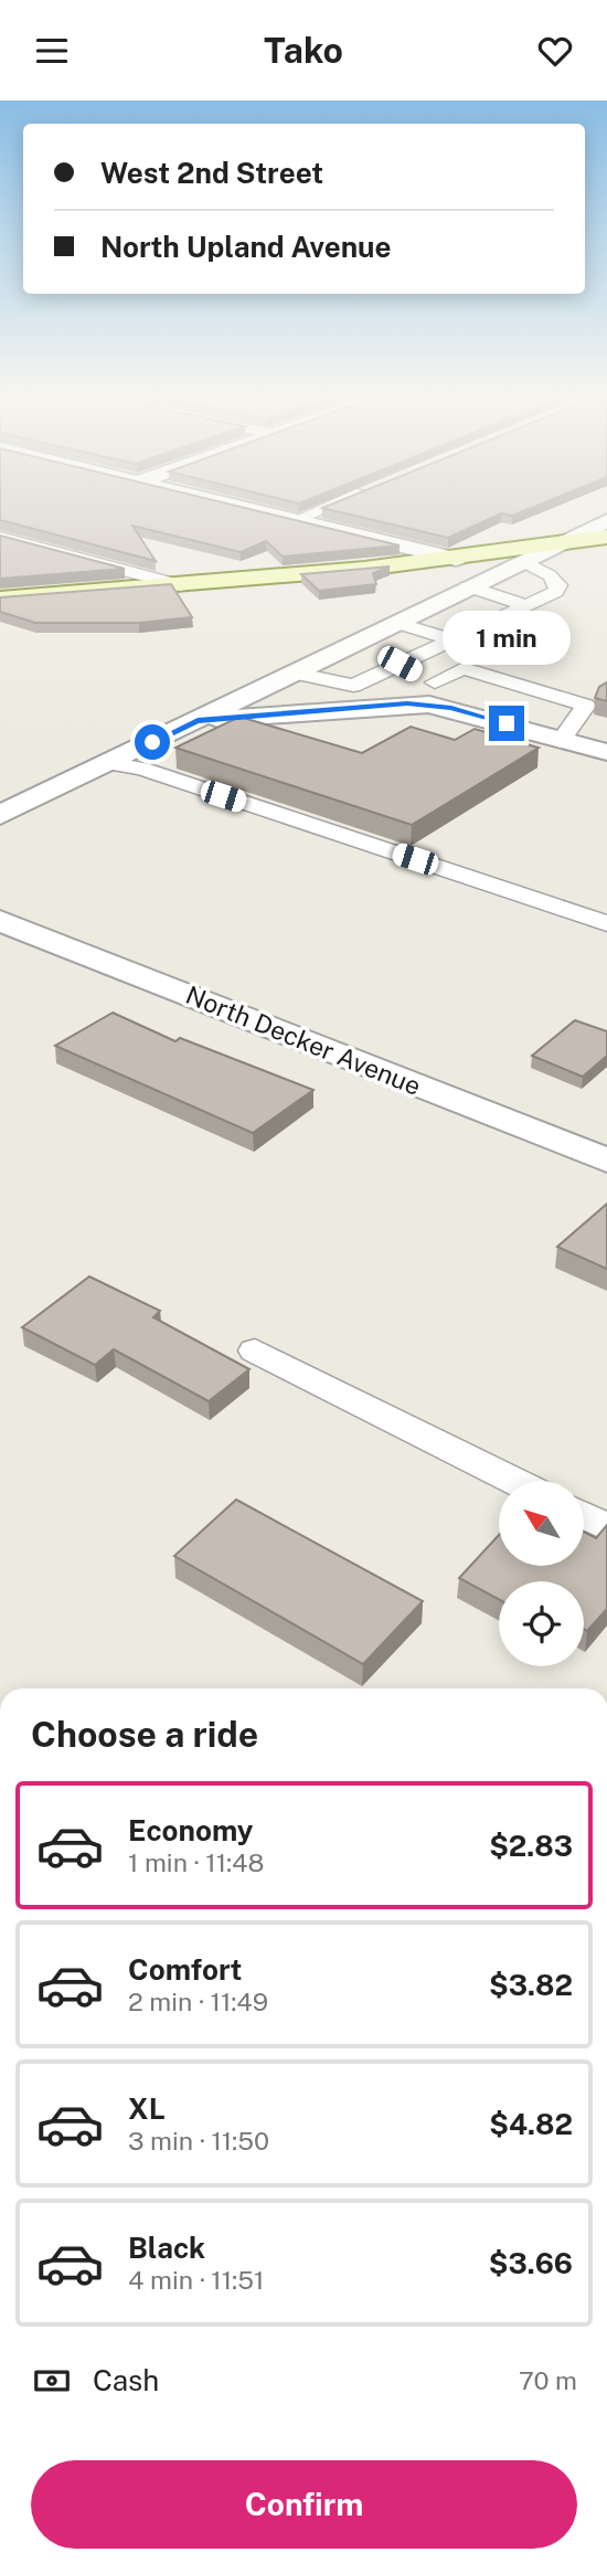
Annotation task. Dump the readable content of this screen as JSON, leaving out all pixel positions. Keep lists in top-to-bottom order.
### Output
{
  "streets": {
    "street": ["North Decker Avenue"]
  },
  "north": "top left",
  "page": {
    "header": "Tako",
    "banner": ["West 2nd Street", "North Upland Avenue"],
    "bubble": "1 min",
    "heading": "Choose a ride",
    "list": [
      {
        "name": "Economy",
        "note": "1 min · 11:48",
        "value": "$2.83"
      },
      {
        "name": "Comfort",
        "note": "2 min · 11:49",
        "value": "$3.82"
      },
      {
        "name": "XL",
        "note": "3 min · 11:50",
        "value": "$4.82"
      },
      {
        "name": "Black",
        "note": "4 min · 11:51",
        "value": "$3.66"
      }
    ],
    "pay": ["Cash", "70 m"],
    "buttons": "Confirm"
  }
}
